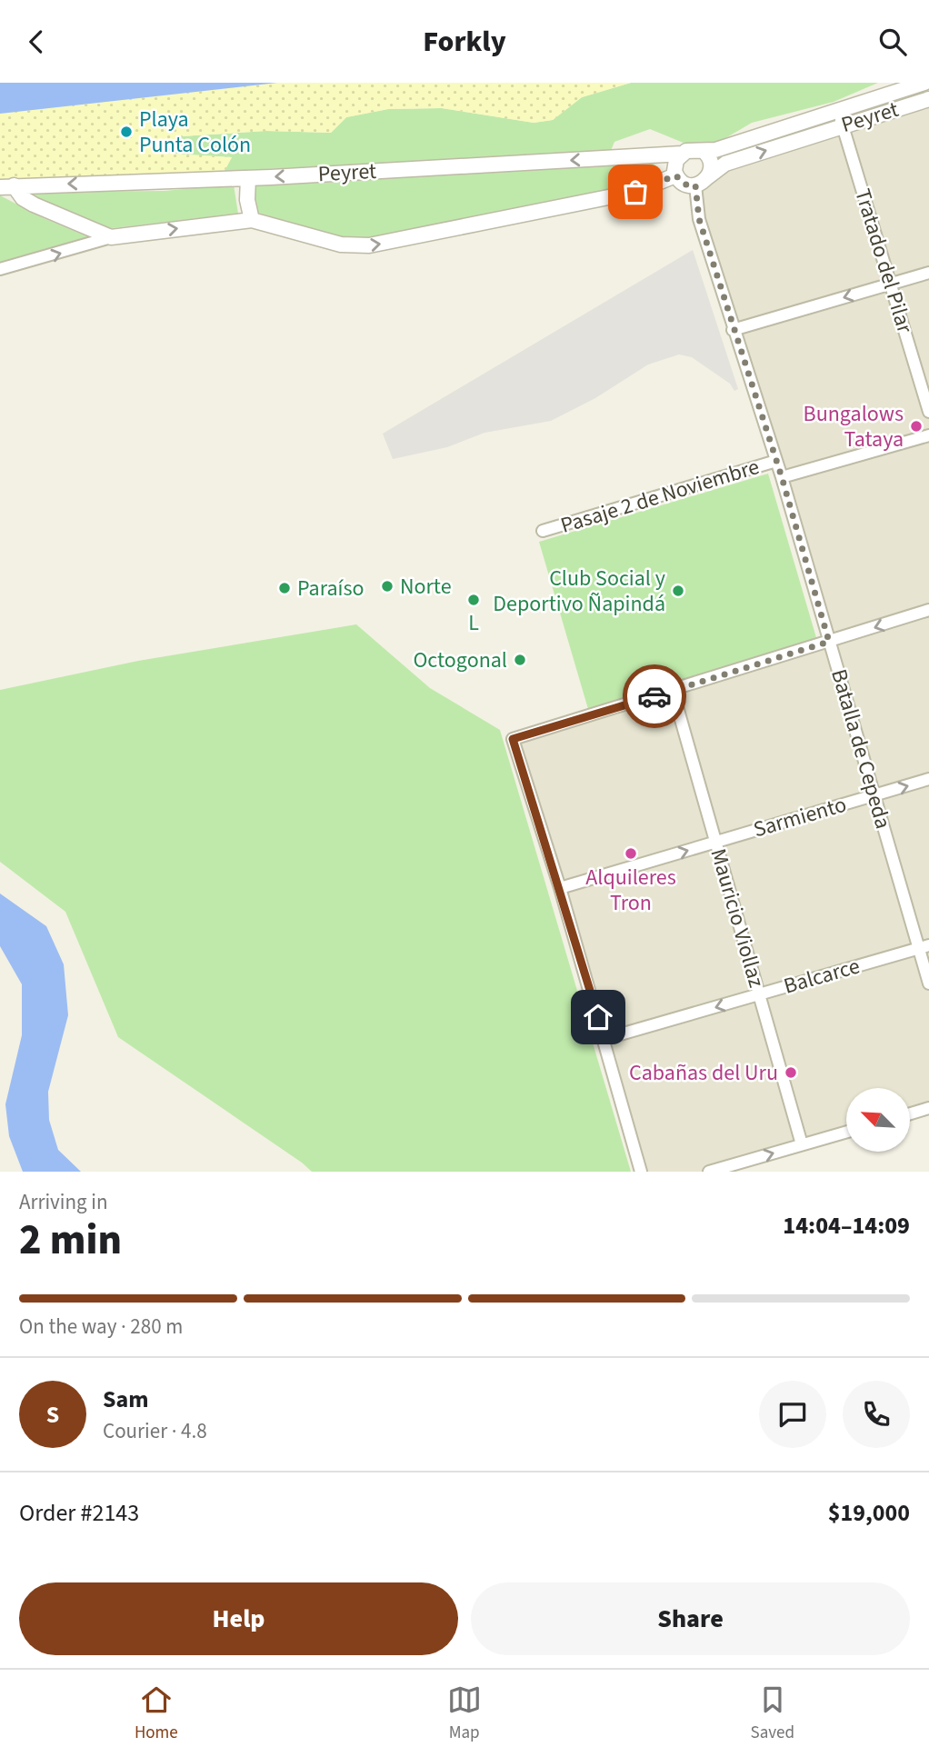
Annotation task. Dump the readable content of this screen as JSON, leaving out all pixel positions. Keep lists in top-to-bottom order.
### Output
{
  "streets": {
    "street": [
      "Peyret",
      "Tratado del Pilar",
      "Pasaje 2 de Noviembre",
      "Batalla de Cepeda",
      "Sarmiento",
      "Mauricio Viollaz",
      "Balcarce"
    ]
  },
  "crossings": [
    ["Peyret", "Tratado del Pilar"],
    ["Peyret", "Batalla de Cepeda"],
    ["Pasaje 2 de Noviembre", "Batalla de Cepeda"],
    ["Batalla de Cepeda", "Sarmiento"],
    ["Batalla de Cepeda", "Balcarce"],
    ["Sarmiento", "Mauricio Viollaz"],
    ["Mauricio Viollaz", "Balcarce"]
  ],
  "one_way": ["Sarmiento", "Balcarce"],
  "places": [
    "Playa Punta Colón",
    "Bungalows Tataya",
    "Norte",
    "Paraíso",
    "Club Social y Deportivo Ñapindá",
    "L",
    "Octogonal",
    "Alquileres Tron",
    "Cabañas del Uru"
  ],
  "north": "top left",
  "page": {
    "header": "Forkly",
    "heading": ["2 min", "Arriving in", "14:04–14:09"],
    "panel": [
      "Sam",
      "Courier · 4.8",
      "Order #2143",
      "$19,000"
    ],
    "bar": "On the way · 280 m",
    "round": "S",
    "buttons": ["Help", "Share"],
    "tabs": ["Home", "Map", "Saved"]
  }
}
